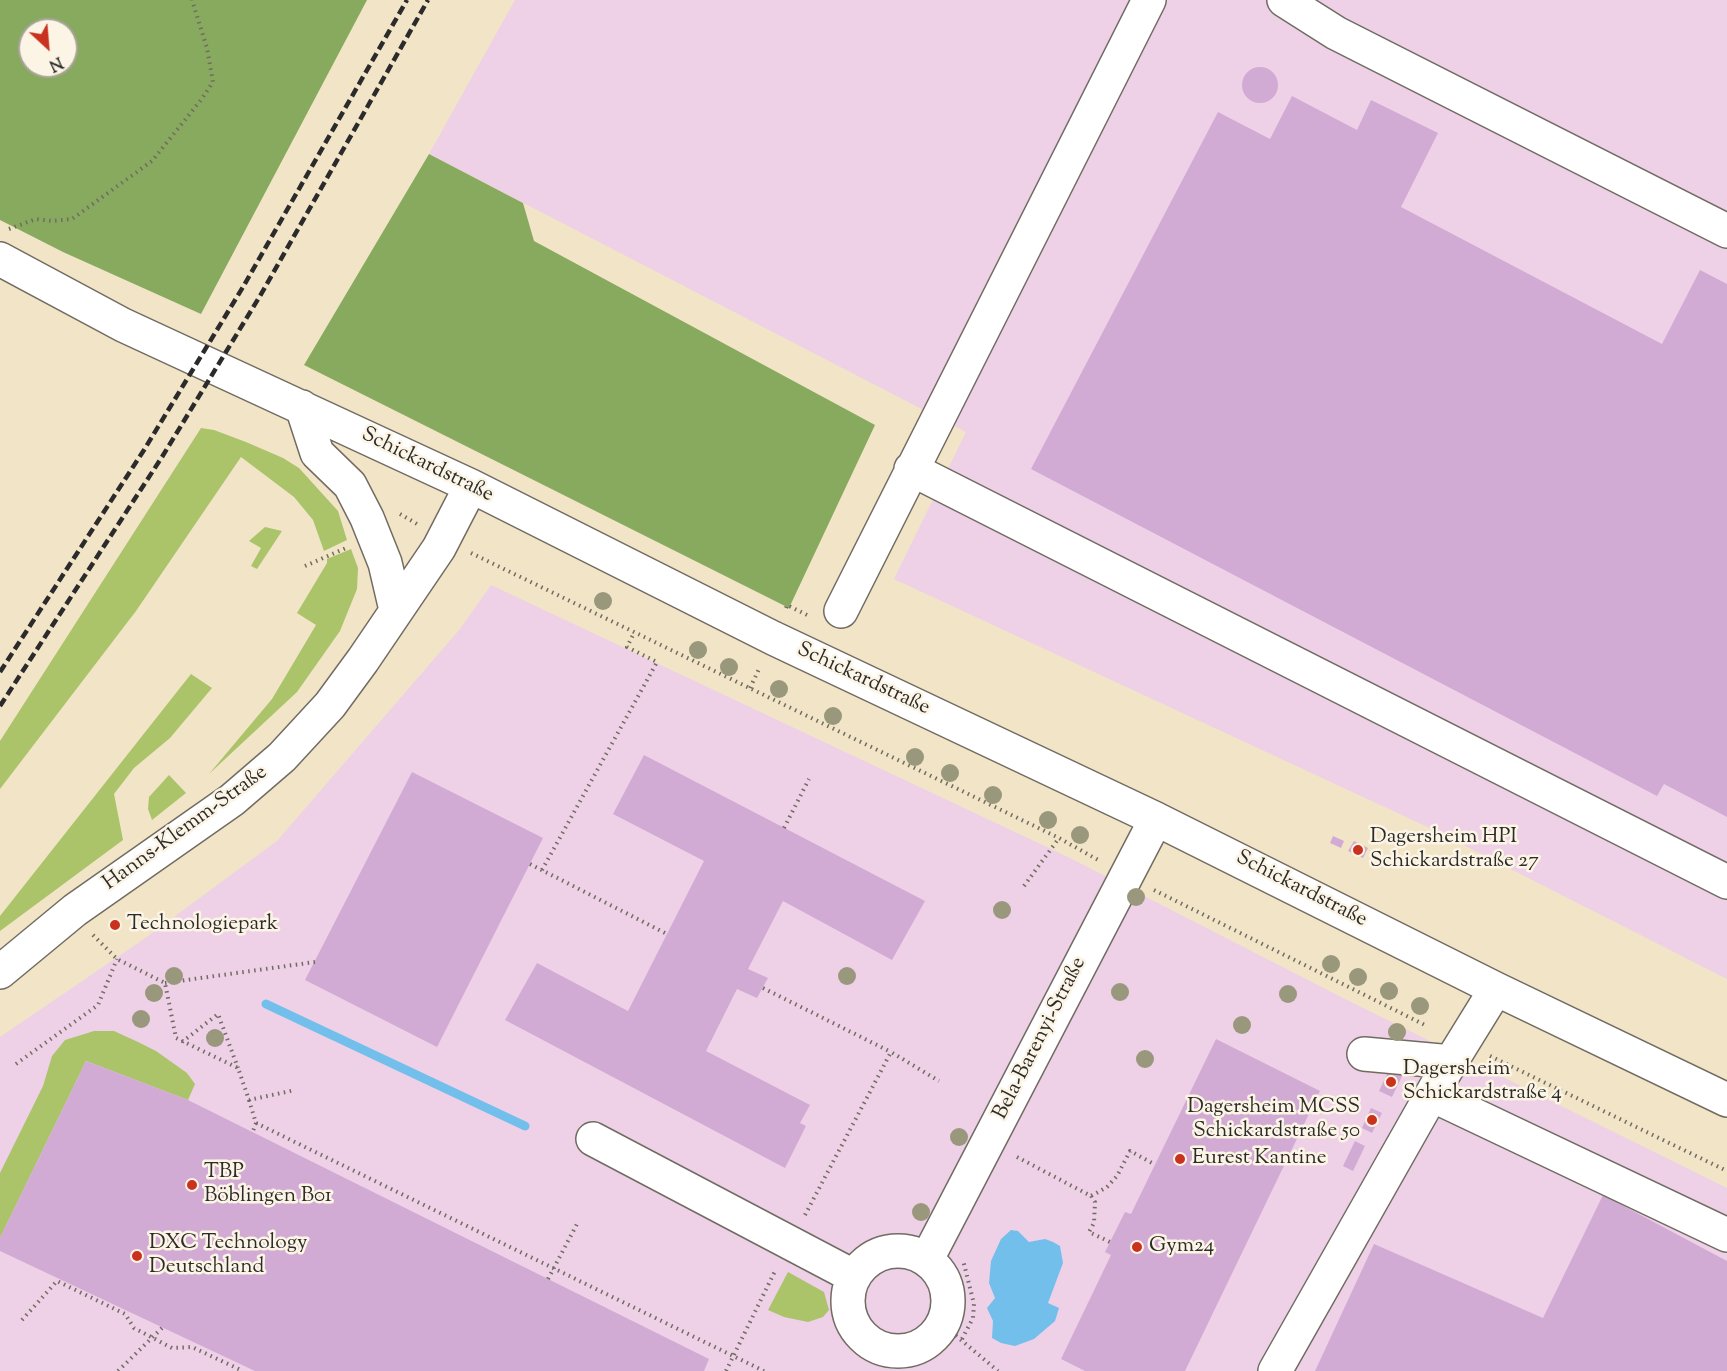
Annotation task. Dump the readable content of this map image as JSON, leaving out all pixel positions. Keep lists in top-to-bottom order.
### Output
{
  "streets": {
    "street": ["Schickardstraße", "Hanns-Klemm-Straße", "Bela-Barenyi-Straße"]
  },
  "crossings": [
    ["Schickardstraße", "Hanns-Klemm-Straße"],
    ["Schickardstraße", "Bela-Barenyi-Straße"]
  ],
  "places": [
    "Dagersheim HPI Schickardstraße 27",
    "Technologiepark",
    "Dagersheim Schickardstraße 4",
    "Dagersheim MCSS Schickardstraße 50",
    "Eurest Kantine",
    "TBP Böblingen B01",
    "Gym24",
    "DXC Technology Deutschland"
  ],
  "north": "bottom right"
}
